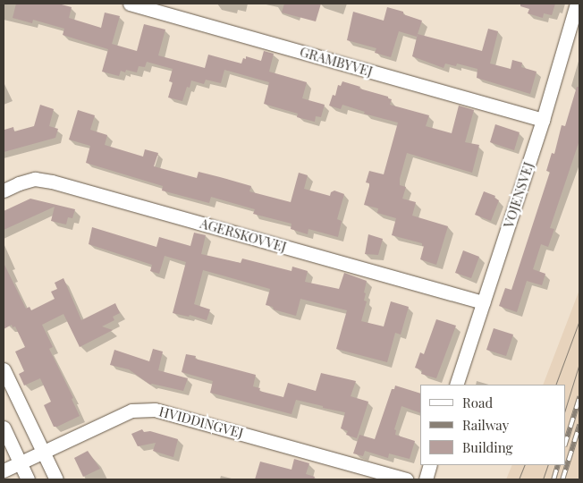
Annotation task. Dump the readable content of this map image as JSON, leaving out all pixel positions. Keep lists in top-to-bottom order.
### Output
{
  "streets": {
    "street": [
      "GRAMBYVEJ",
      "VOJENSVEJ",
      "AGERSKOVVEJ",
      "HVIDDINGVEJ"
    ]
  },
  "crossings": [
    ["GRAMBYVEJ", "VOJENSVEJ"],
    ["VOJENSVEJ", "AGERSKOVVEJ"]
  ],
  "legend": ["Road", "Railway", "Building"]
}
